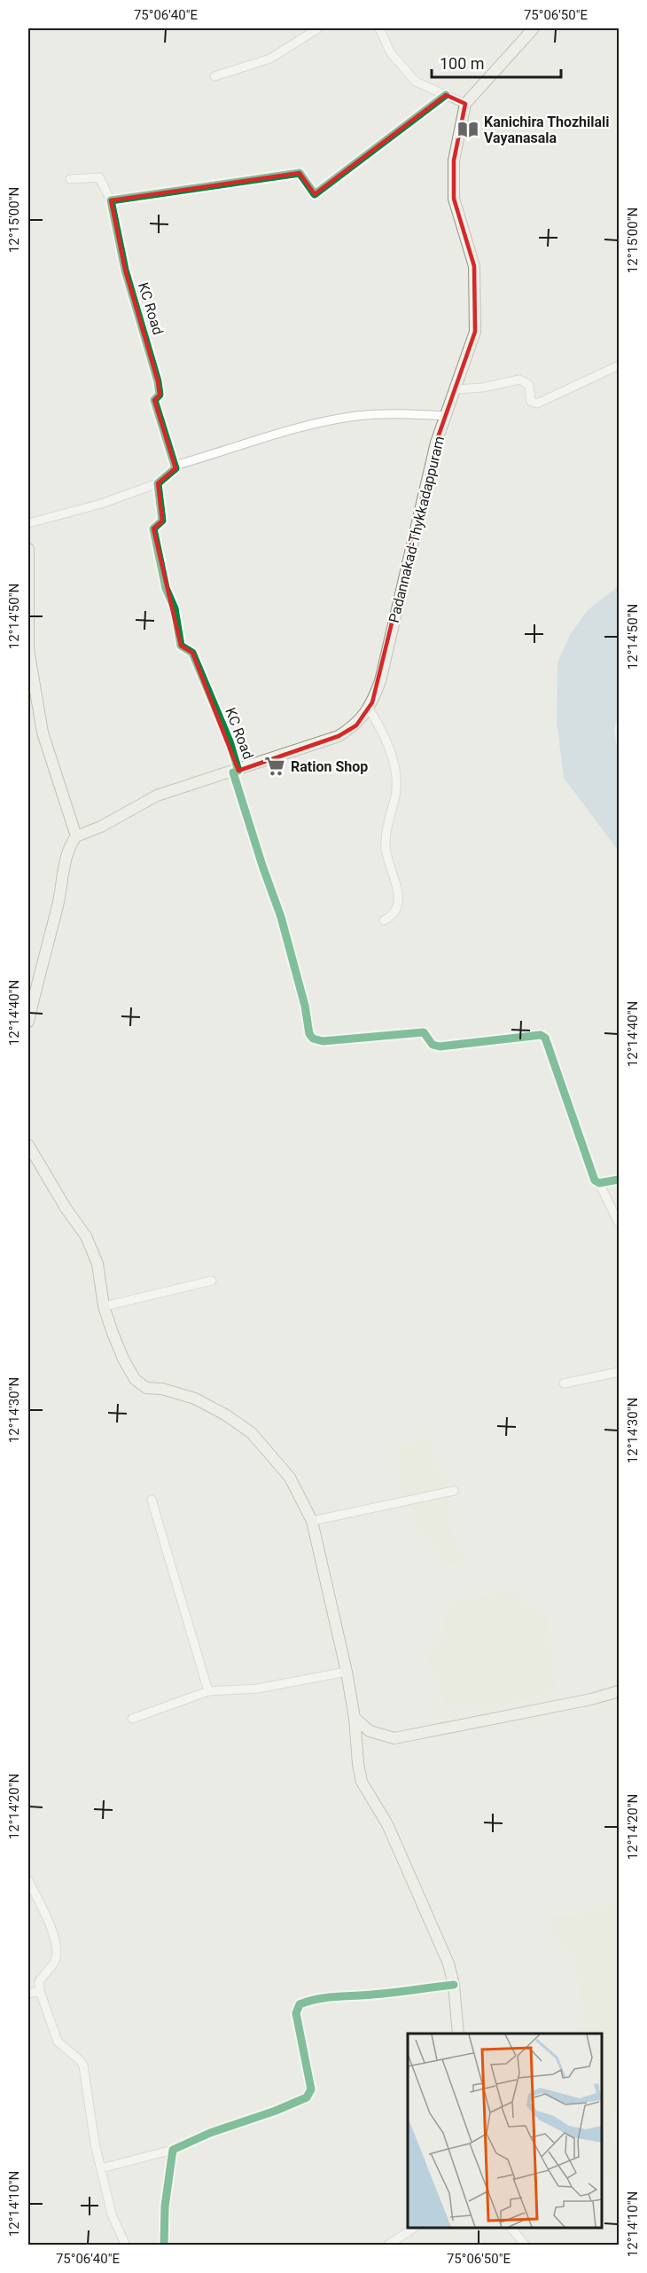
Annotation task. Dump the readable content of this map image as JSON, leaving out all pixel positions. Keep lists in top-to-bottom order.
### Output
{
  "streets": {
    "main road": ["Padannakad-Thykkadappuram"],
    "street": ["KC Road"]
  },
  "crossings": [
    ["KC Road", "Padannakad-Thykkadappuram"]
  ],
  "places": {
    "library": ["Kanichira Thozhilali Vayanasala"],
    "supermarket": ["Ration Shop"]
  },
  "scale_bar": "100 m",
  "coordinates": [
    "75°06'40\"E",
    "75°06'50\"E",
    "12°15'00\"N",
    "12°14'50\"N",
    "12°14'40\"N",
    "12°14'30\"N",
    "12°14'20\"N",
    "12°14'10\"N"
  ]
}
